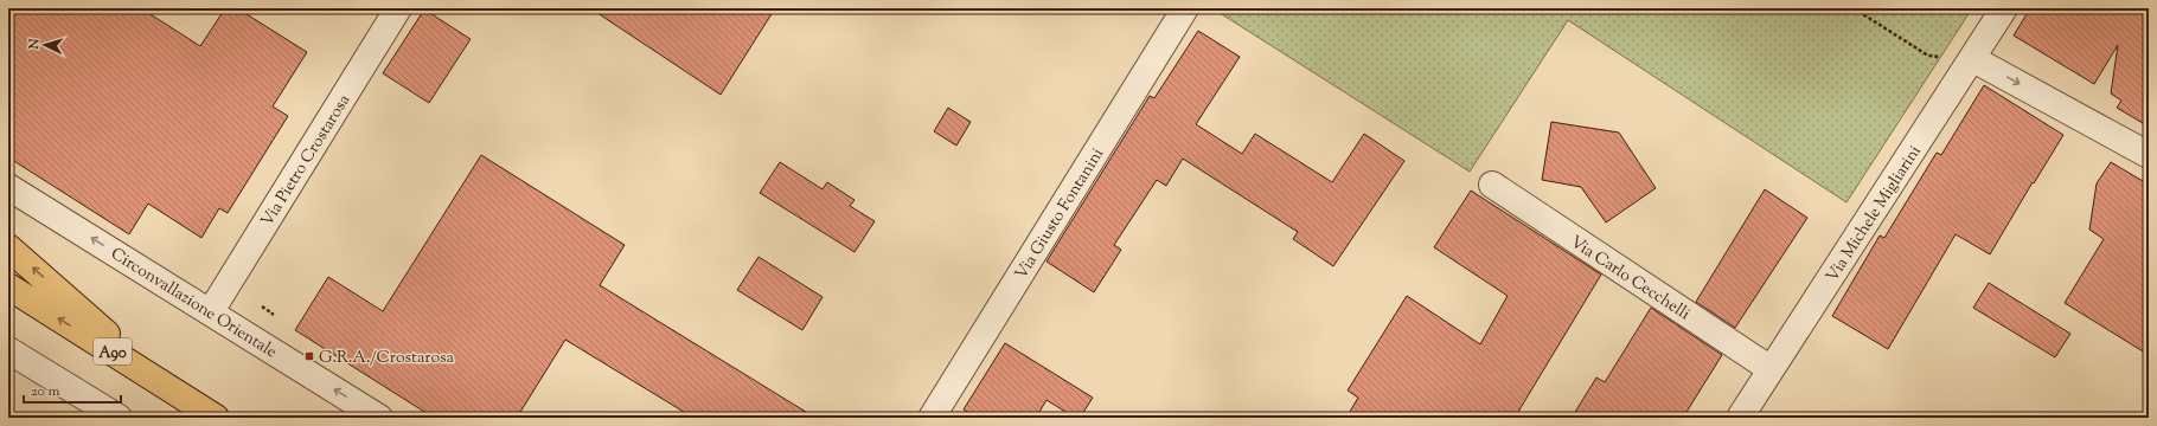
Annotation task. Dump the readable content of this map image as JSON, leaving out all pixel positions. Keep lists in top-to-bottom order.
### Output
{
  "streets": {
    "highway": ["A90"],
    "street": [
      "Via Pietro Crostarosa",
      "Via Giusto Fontanini",
      "Via Michele Migliarini",
      "Via Carlo Cecchelli",
      "Circonvallazione Orientale"
    ]
  },
  "crossings": [
    ["Via Pietro Crostarosa", "Circonvallazione Orientale"],
    ["Via Michele Migliarini", "Via Carlo Cecchelli"]
  ],
  "one_way": ["Circonvallazione Orientale"],
  "places": {
    "transit": ["G.R.A./Crostarosa"]
  },
  "scale_bar": "20 m",
  "north": "left"
}
